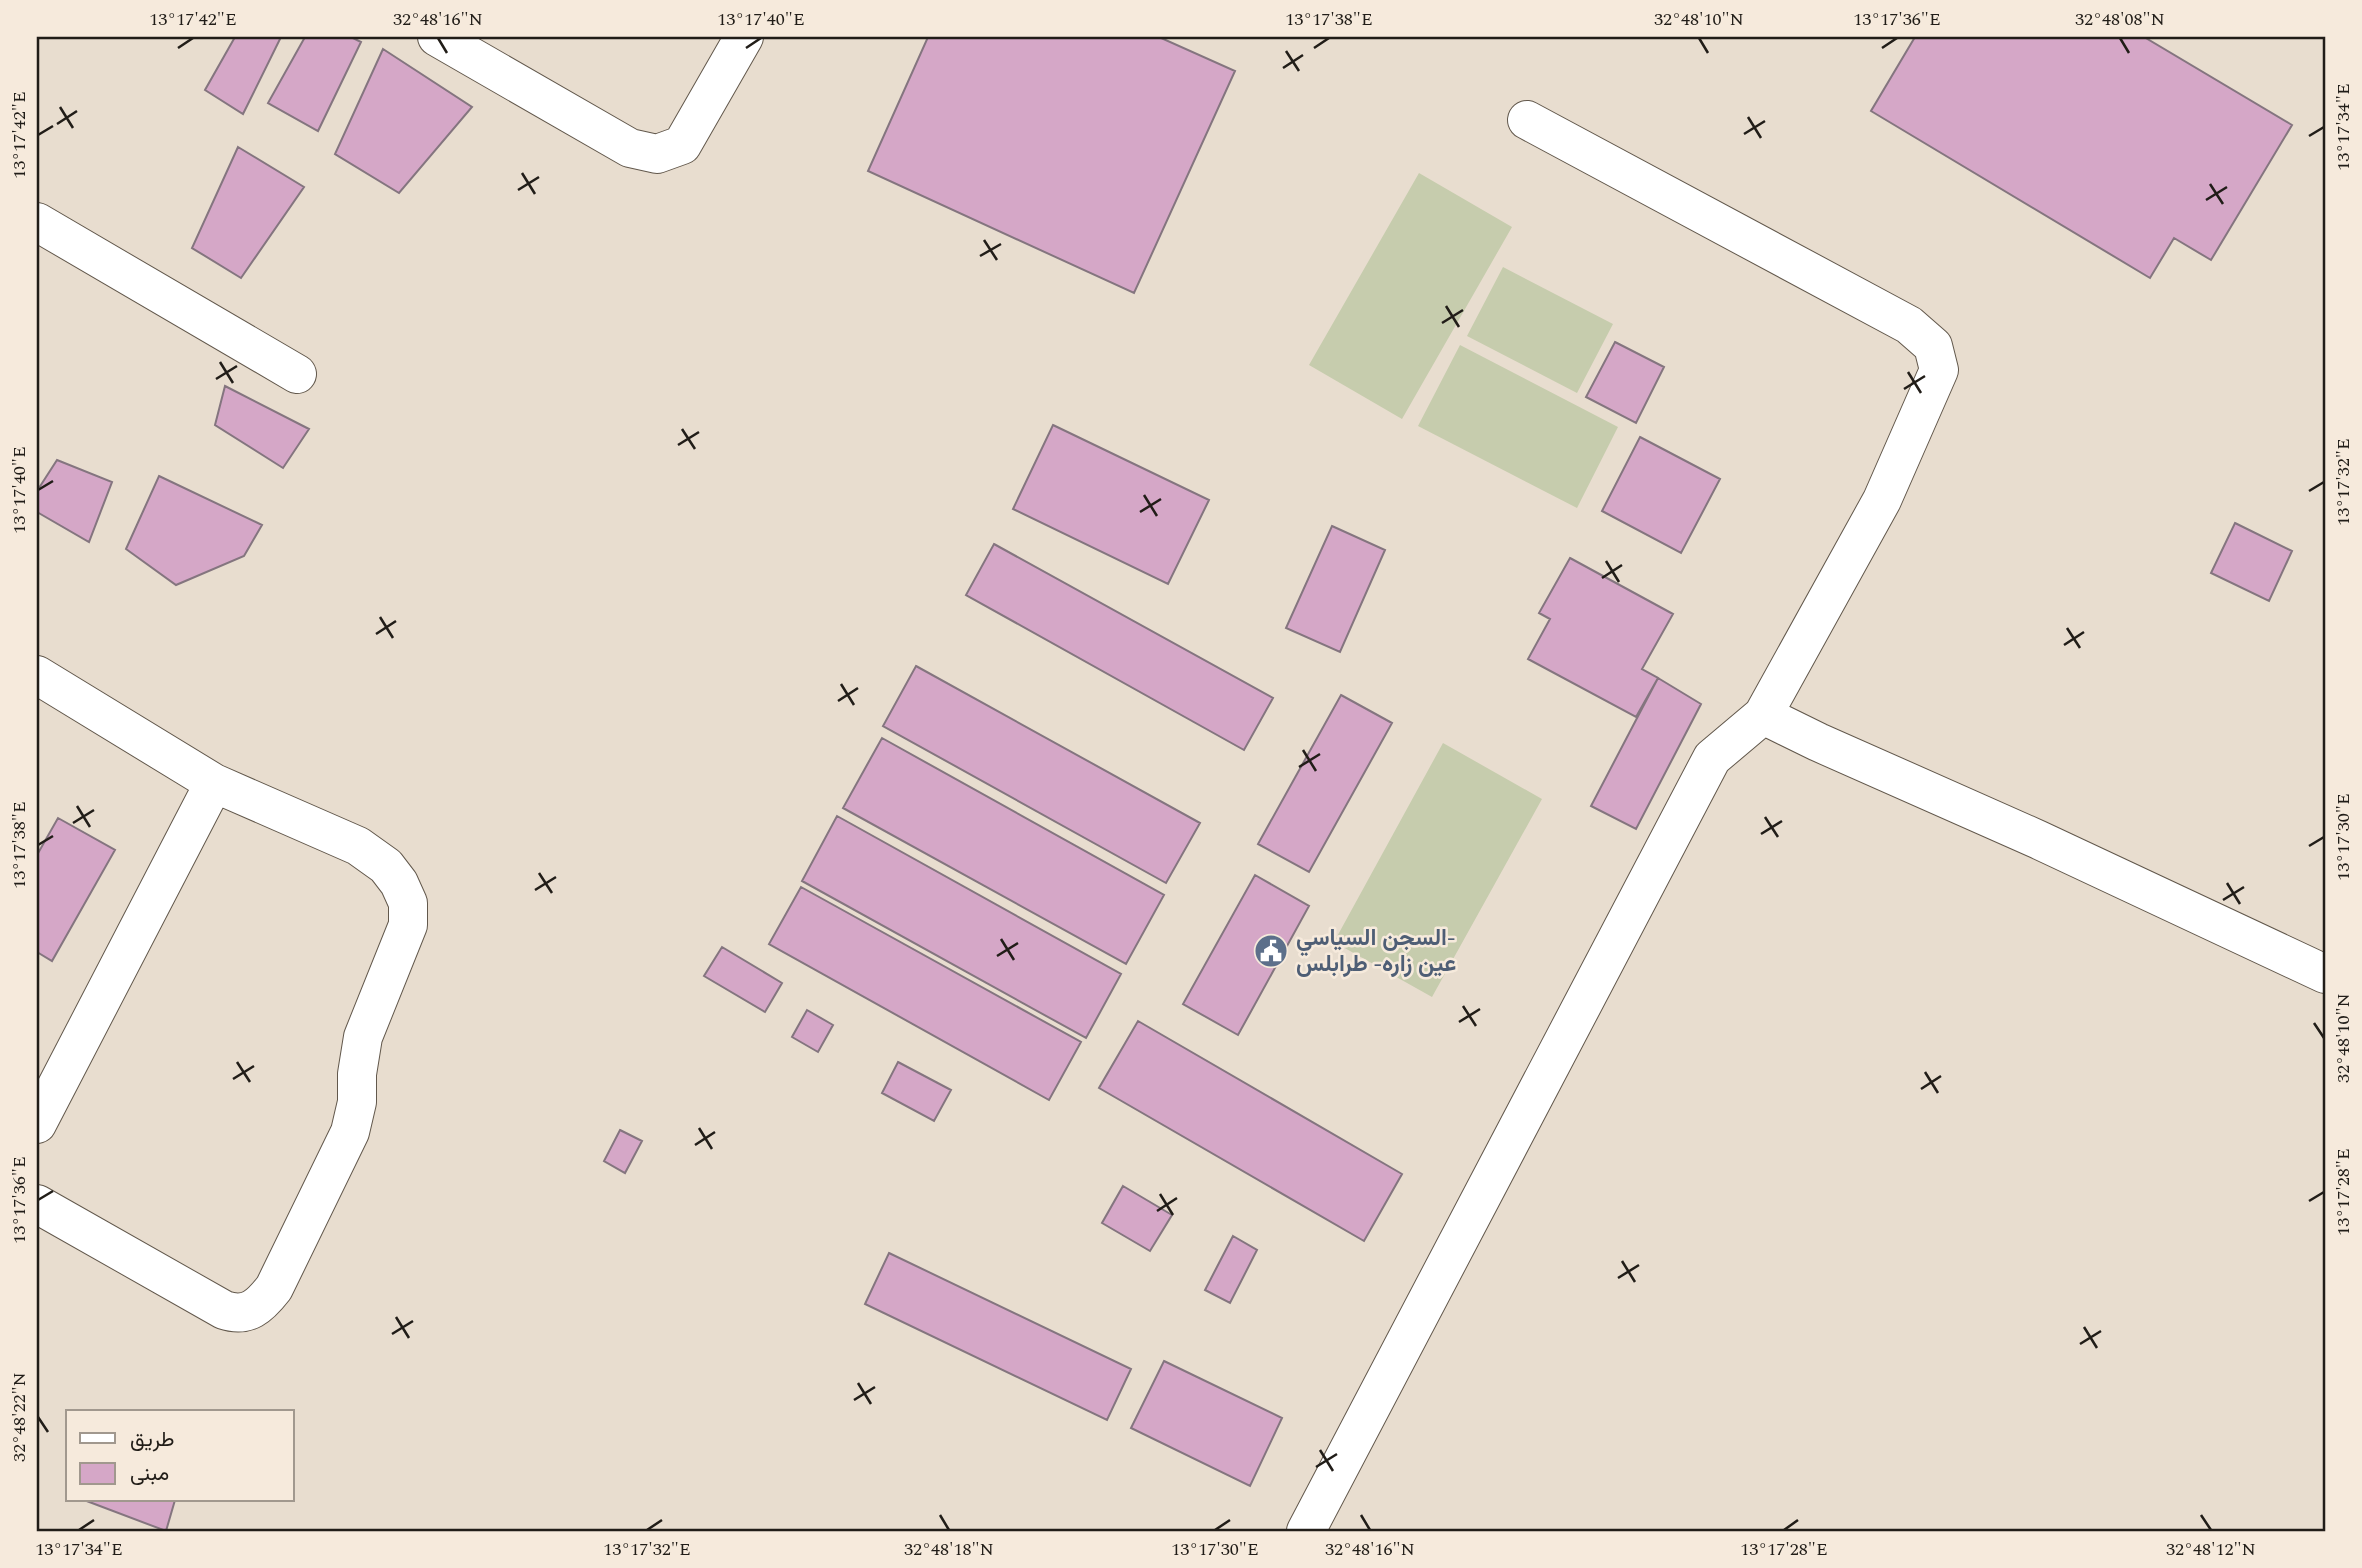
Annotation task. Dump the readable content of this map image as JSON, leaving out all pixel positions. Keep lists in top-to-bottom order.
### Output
{
  "places": {
    "public building": ["السجن السياسي- عين زاره- طرابلس"]
  },
  "legend": ["طريق", "مبنى"],
  "coordinates": [
    "13°17'42\"E",
    "32°48'16\"N",
    "13°17'40\"E",
    "13°17'38\"E",
    "32°48'10\"N",
    "13°17'36\"E",
    "32°48'08\"N",
    "13°17'34\"E",
    "13°17'32\"E",
    "13°17'30\"E",
    "13°17'28\"E",
    "32°48'22\"N",
    "32°48'18\"N",
    "32°48'12\"N"
  ]
}
